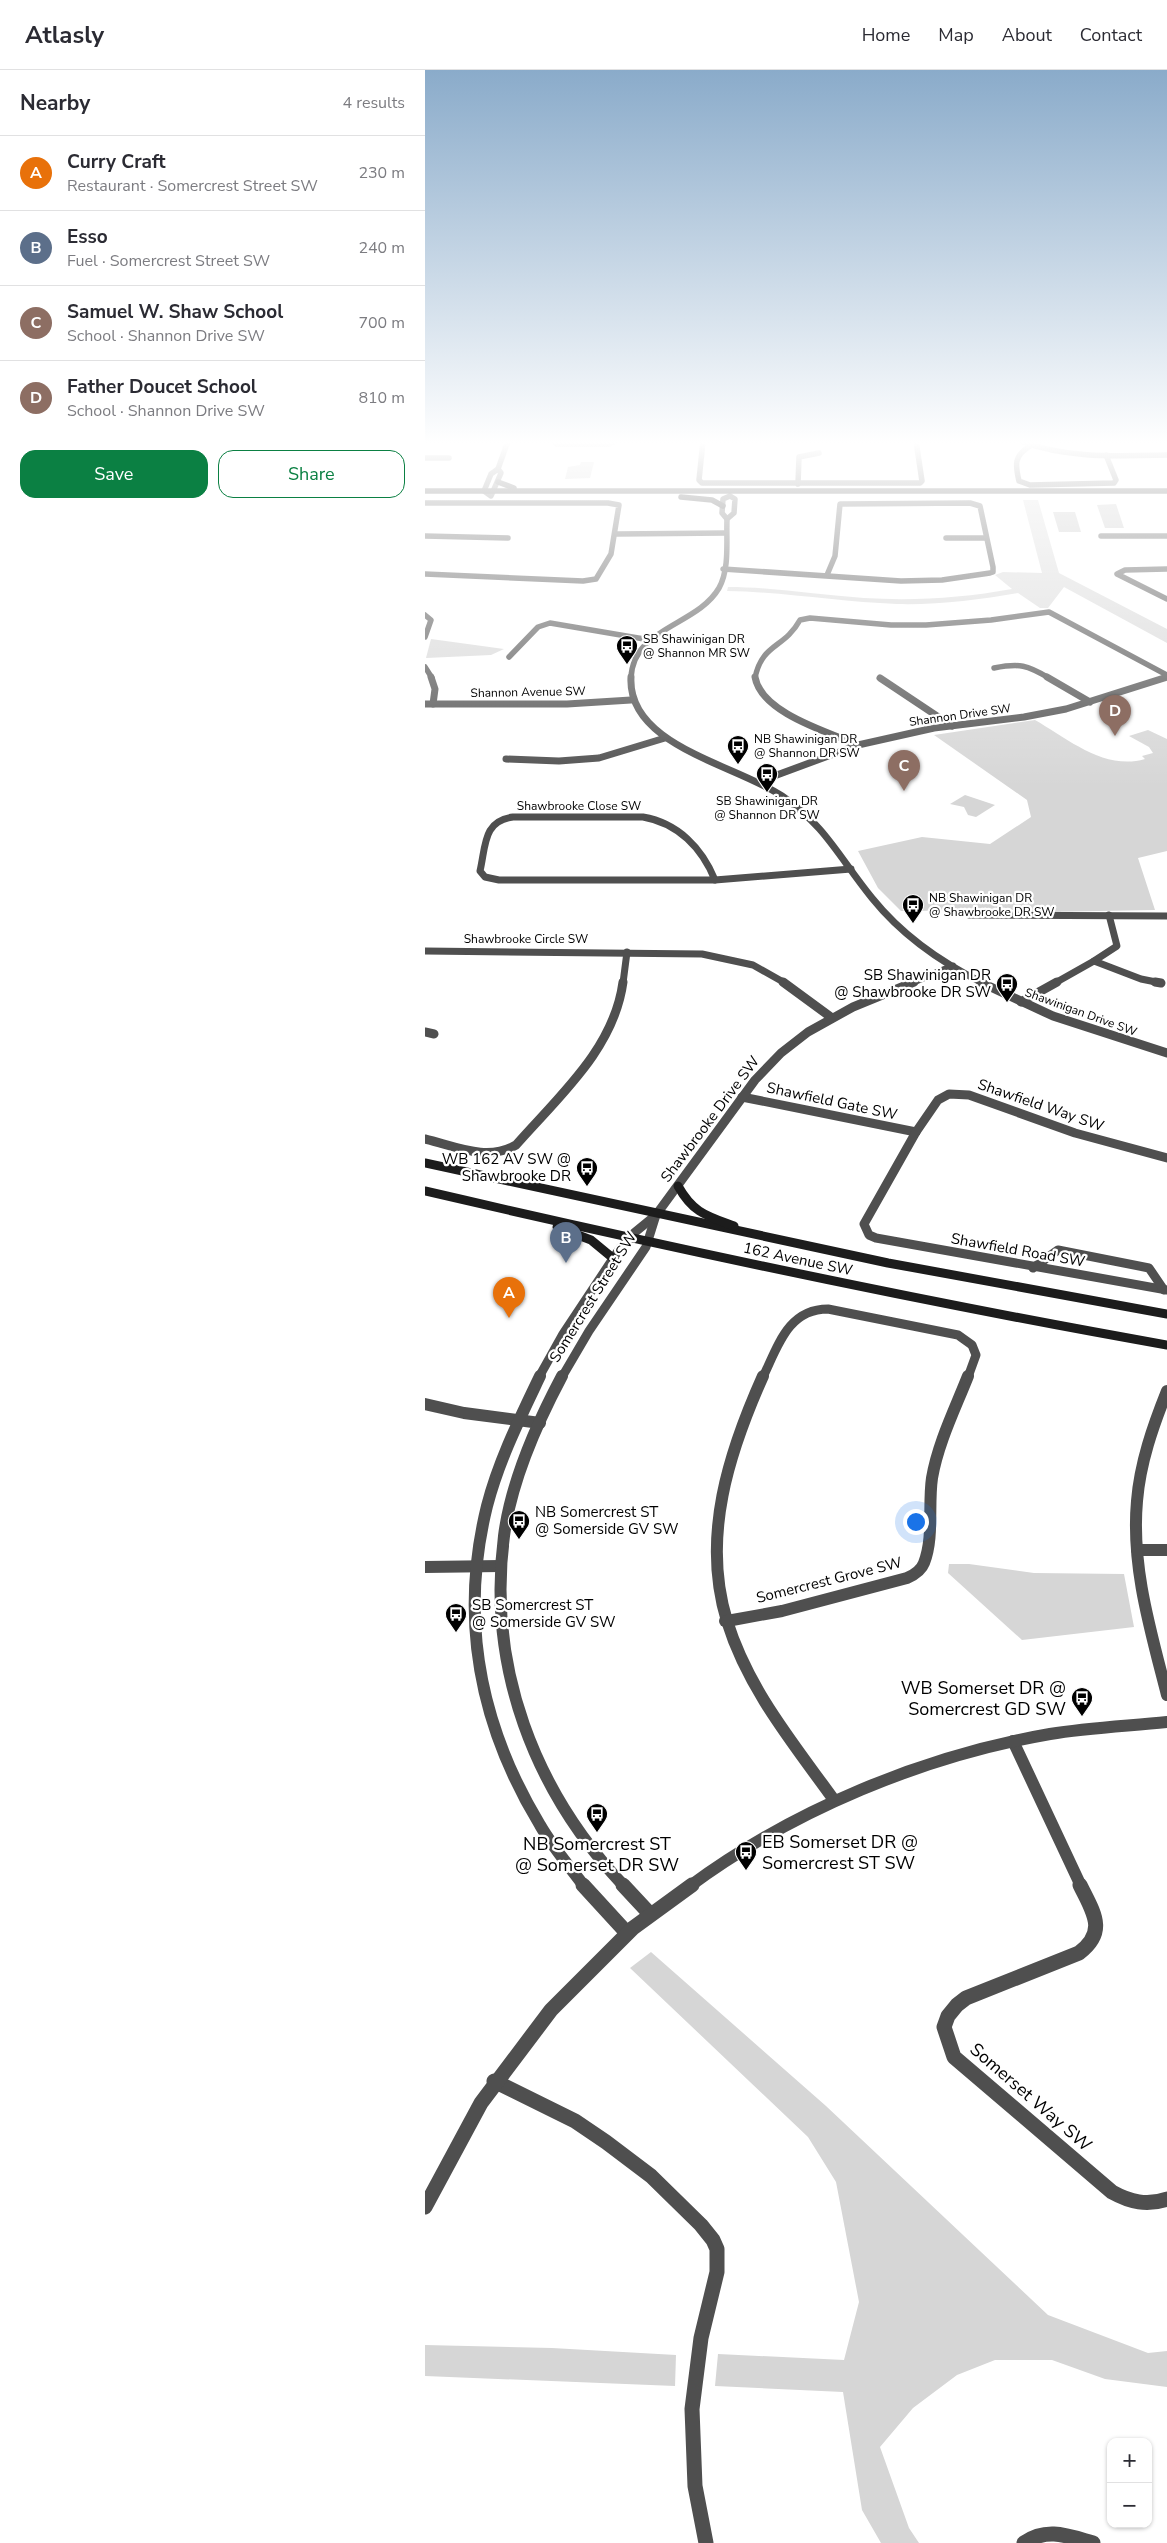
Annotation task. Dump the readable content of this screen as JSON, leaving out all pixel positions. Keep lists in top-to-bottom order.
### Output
{
  "streets": {
    "main road": ["162 Avenue SW"],
    "street": [
      "Shannon Avenue SW",
      "Shannon Drive SW",
      "Shawbrooke Close SW",
      "Shawbrooke Circle SW",
      "Shawinigan Drive SW",
      "Shawfield Gate SW",
      "Shawfield Way SW",
      "Shawbrooke Drive SW",
      "Shawfield Road SW",
      "Somercrest Street SW",
      "Somercrest Grove SW",
      "Somerset Way SW"
    ]
  },
  "crossings": [
    ["Shannon Avenue SW", "Shawinigan Drive SW"],
    ["Shannon Drive SW", "Shawinigan Drive SW"],
    ["Shawbrooke Close SW", "Shawinigan Drive SW"],
    ["Shawbrooke Circle SW", "Shawbrooke Drive SW"],
    ["Shawinigan Drive SW", "Shawbrooke Drive SW"],
    ["Shawfield Gate SW", "Shawfield Way SW"],
    ["Shawfield Gate SW", "Shawbrooke Drive SW"],
    ["Shawfield Way SW", "Shawfield Road SW"],
    ["Shawbrooke Drive SW", "162 Avenue SW"],
    ["Shawbrooke Drive SW", "Somercrest Street SW"],
    ["162 Avenue SW", "Somercrest Street SW"]
  ],
  "places": {
    "bus stop": [
      "SB Shawinigan DR @ Shannon MR SW",
      "NB Shawinigan DR @ Shannon DR SW",
      "SB Shawinigan DR @ Shannon DR SW",
      "NB Shawinigan DR @ Shawbrooke DR SW",
      "SB Shawinigan DR @ Shawbrooke DR SW",
      "WB 162 AV SW @ Shawbrooke DR",
      "NB Somercrest ST @ Somerside GV SW",
      "SB Somercrest ST @ Somerside GV SW",
      "WB Somerset DR @ Somercrest GD SW",
      "NB Somercrest ST @ Somerset DR SW",
      "EB Somerset DR @ Somercrest ST SW"
    ]
  },
  "page": {
    "header": "Atlasly",
    "nav": [
      "Home",
      "Map",
      "About",
      "Contact"
    ],
    "heading": ["Nearby", "4 results"],
    "list": [
      {
        "mark": "A",
        "name": "Curry Craft",
        "note": "Restaurant · Somercrest Street SW",
        "value": "230 m"
      },
      {
        "mark": "B",
        "name": "Esso",
        "note": "Fuel · Somercrest Street SW",
        "value": "240 m"
      },
      {
        "mark": "C",
        "name": "Samuel W. Shaw School",
        "note": "School · Shannon Drive SW",
        "value": "700 m"
      },
      {
        "mark": "D",
        "name": "Father Doucet School",
        "note": "School · Shannon Drive SW",
        "value": "810 m"
      }
    ],
    "buttons": ["Save", "Share"],
    "pins": [
      "D",
      "C",
      "B",
      "A"
    ],
    "map_buttons": ["+", "−"]
  }
}
